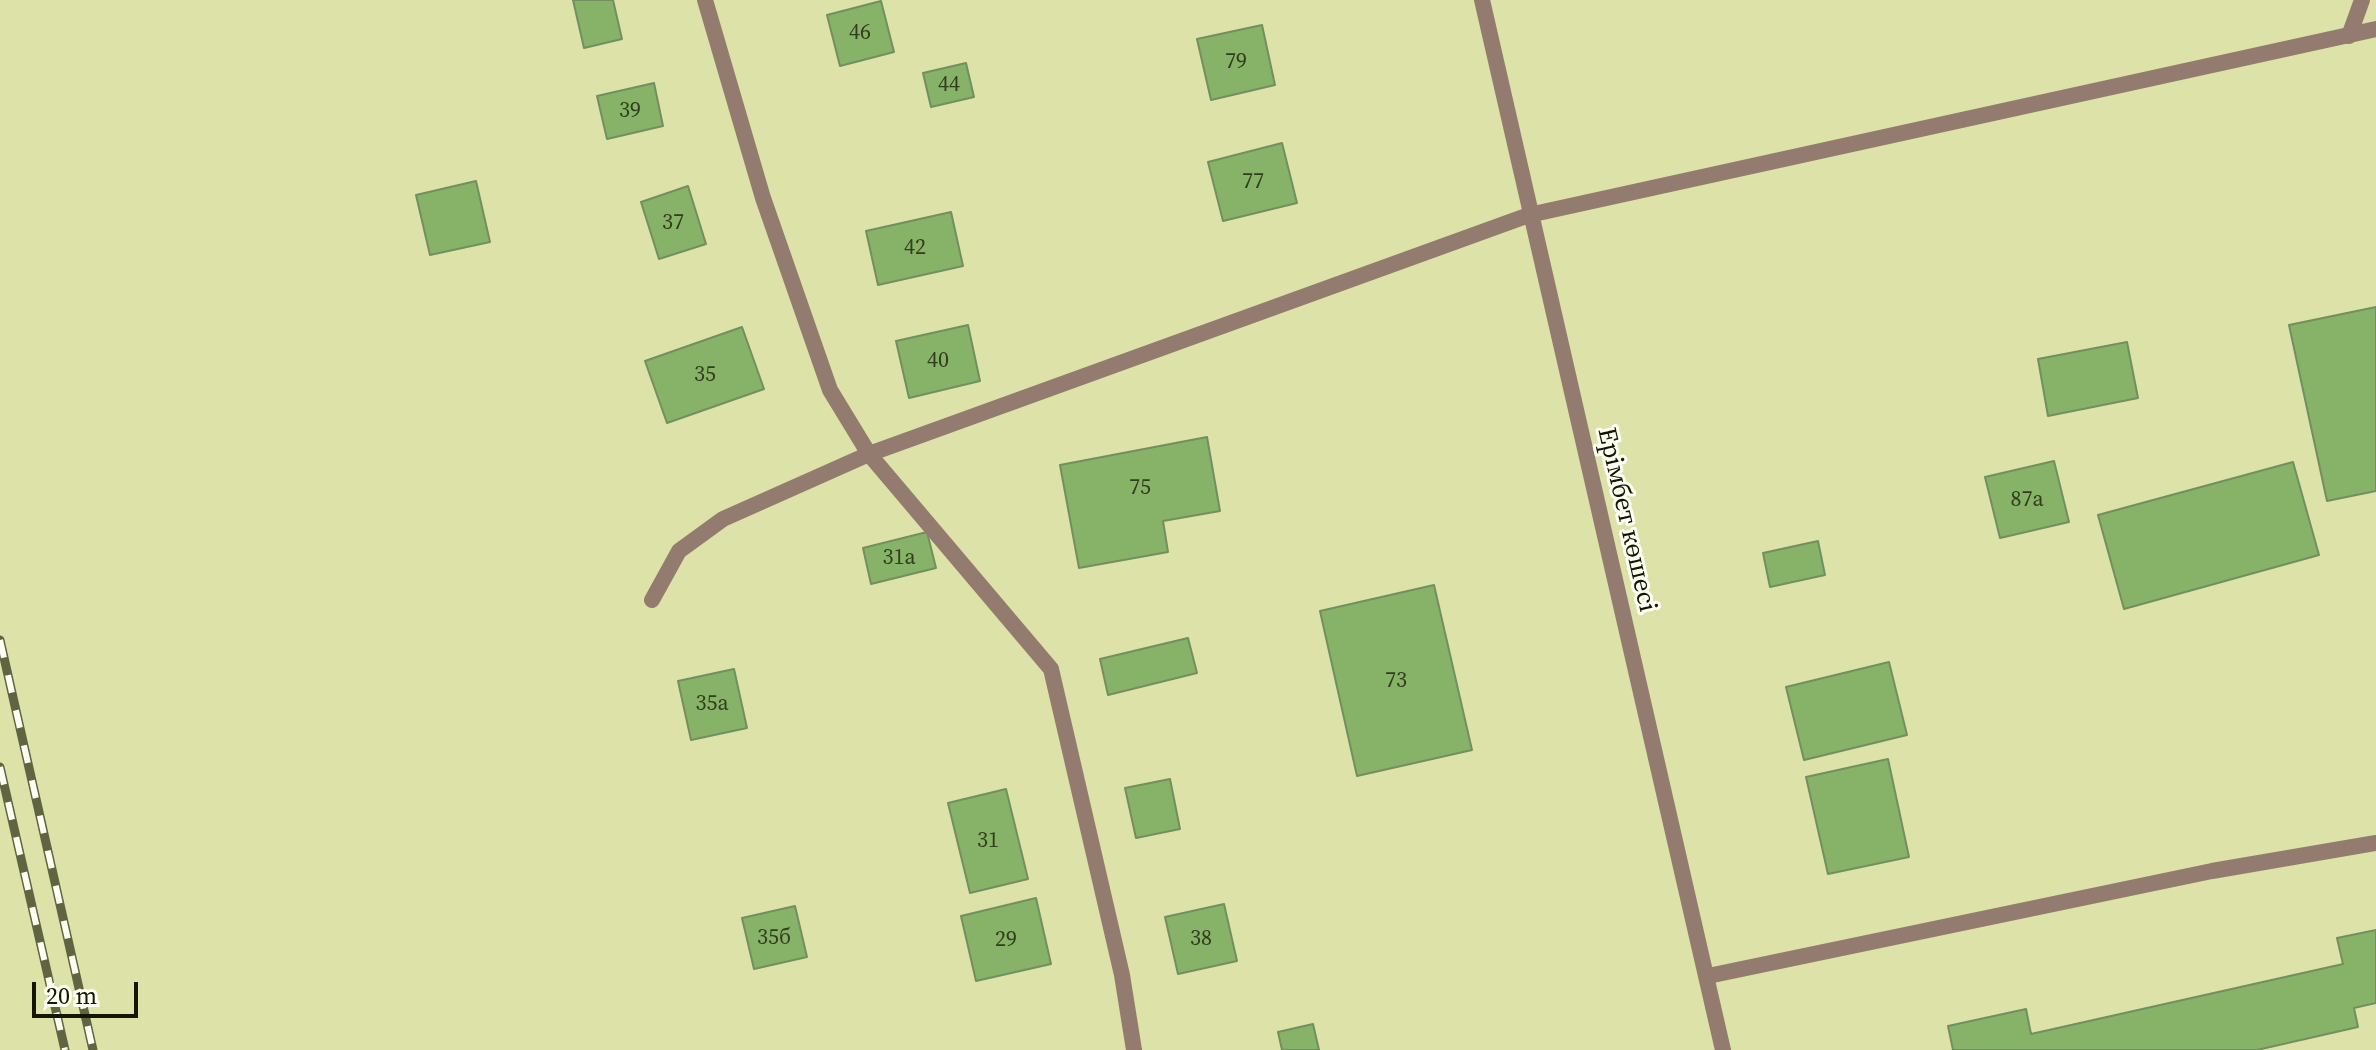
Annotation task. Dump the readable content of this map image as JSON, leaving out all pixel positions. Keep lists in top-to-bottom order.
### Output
{
  "streets": {
    "street": ["Ерімбет көшесі"]
  },
  "house_numbers": [
    "46",
    "79",
    "44",
    "39",
    "77",
    "37",
    "42",
    "40",
    "35",
    "75",
    "87а",
    "31а",
    "73",
    "35а",
    "31",
    "35б",
    "38",
    "29"
  ],
  "scale_bar": "20 m"
}
